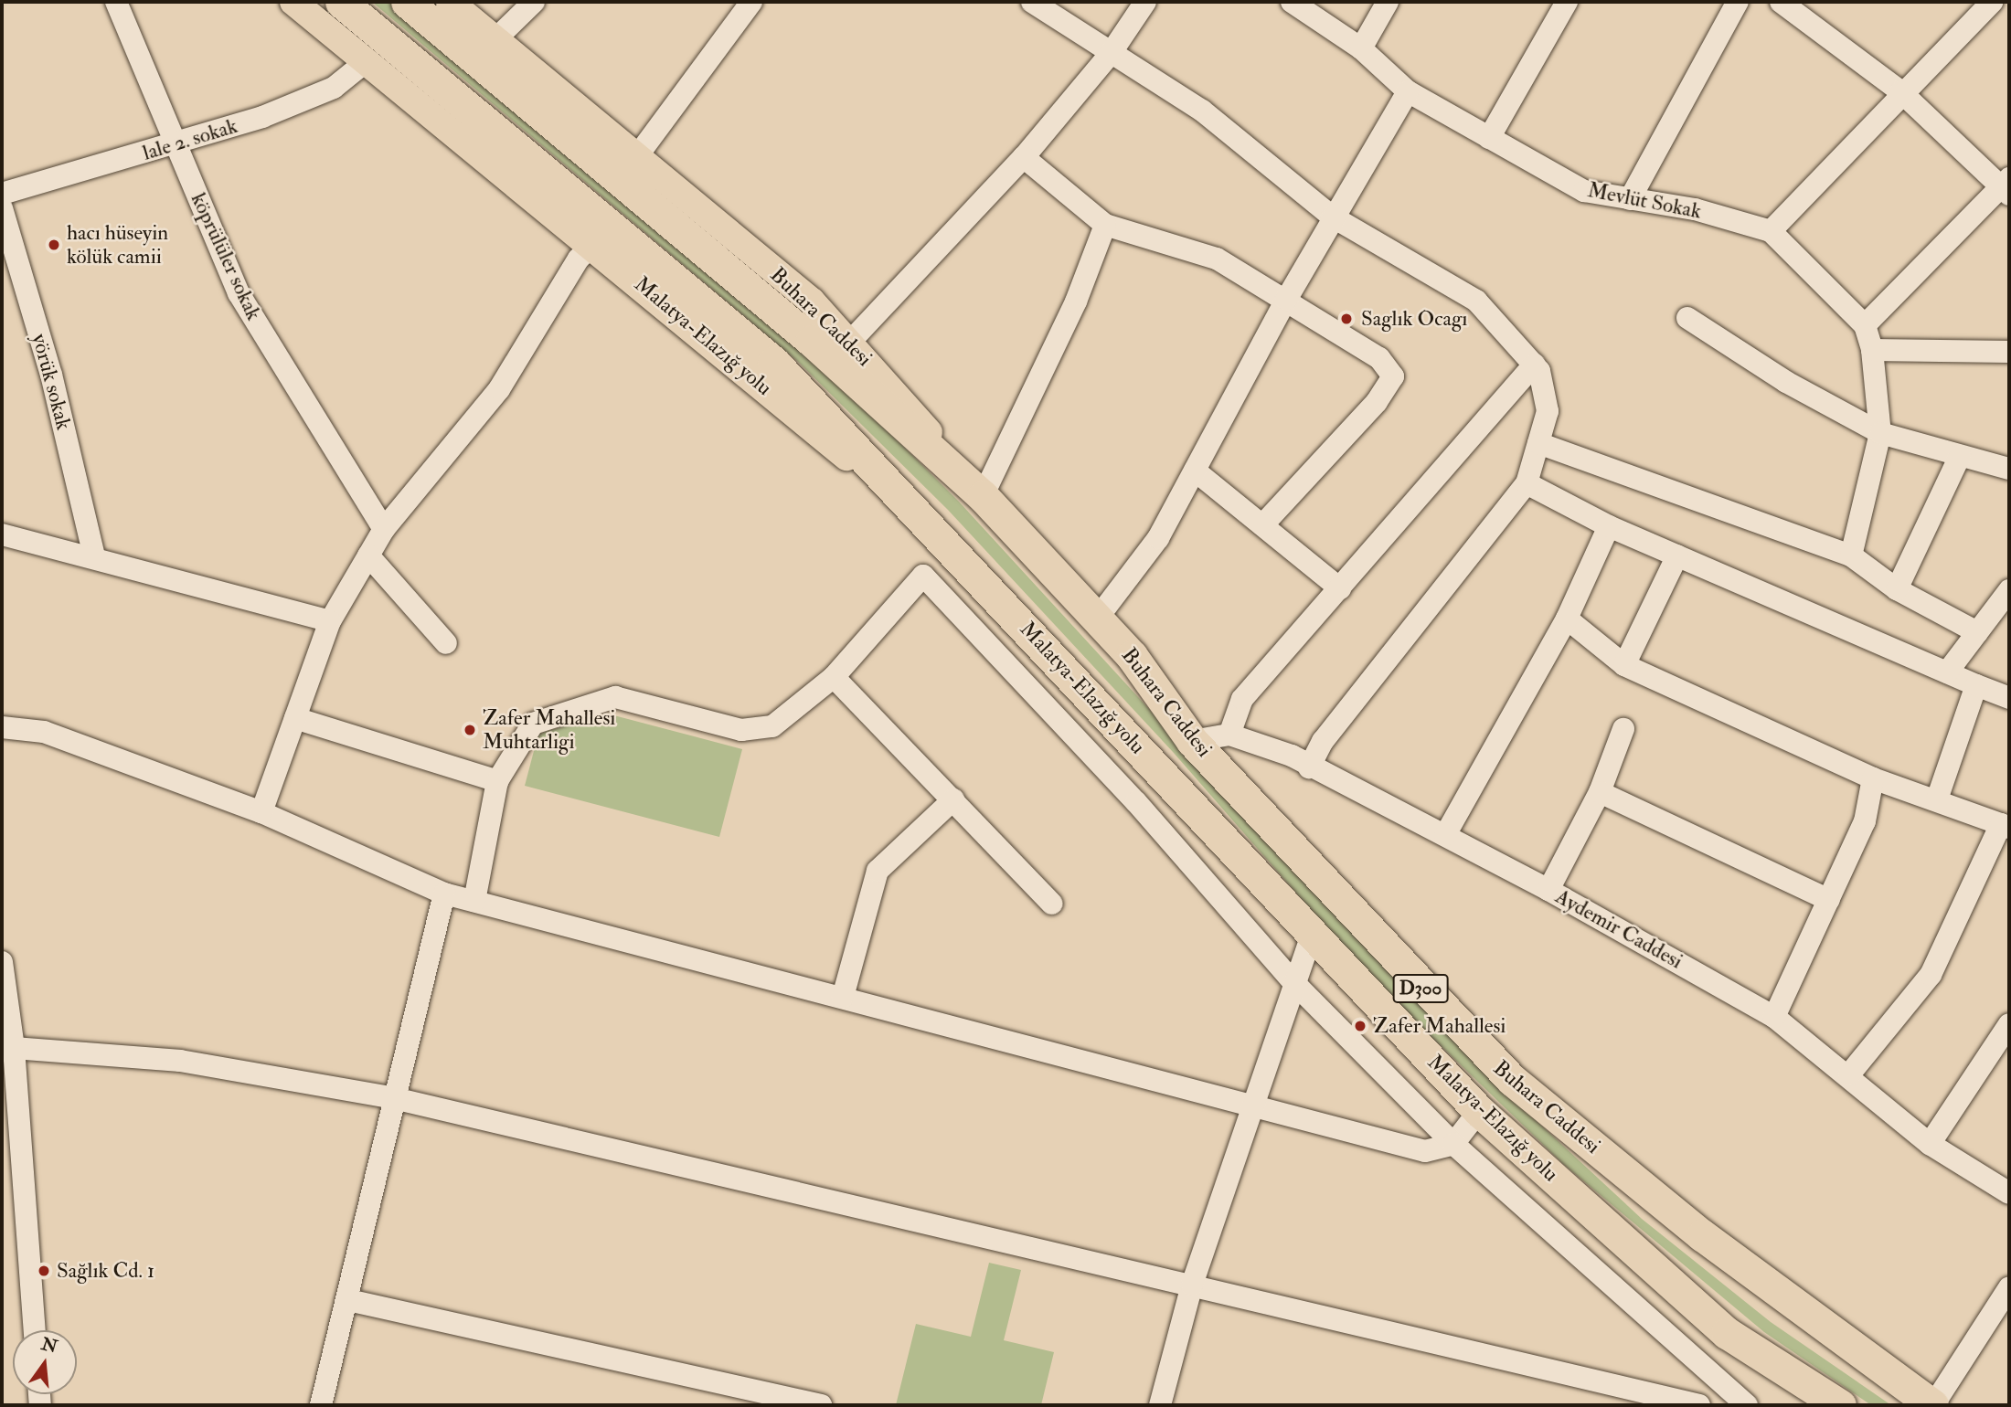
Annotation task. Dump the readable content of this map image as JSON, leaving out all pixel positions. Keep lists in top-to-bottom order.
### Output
{
  "streets": {
    "highway": ["Buhara Caddesi", "Malatya-Elazığ yolu", "D300"],
    "street": [
      "lale 2. sokak",
      "Mevlüt Sokak",
      "köprülüler sokak",
      "yörük sokak",
      "Aydemir Caddesi"
    ]
  },
  "crossings": [
    ["lale 2. sokak", "köprülüler sokak"],
    ["lale 2. sokak", "Malatya-Elazığ yolu"]
  ],
  "places": [
    "hacı hüseyin kölük camii",
    "Saglık Ocagı",
    "Zafer Mahallesi Muhtarligi",
    "Zafer Mahallesi",
    "Sağlık Cd. 1"
  ],
  "north": "top"
}
